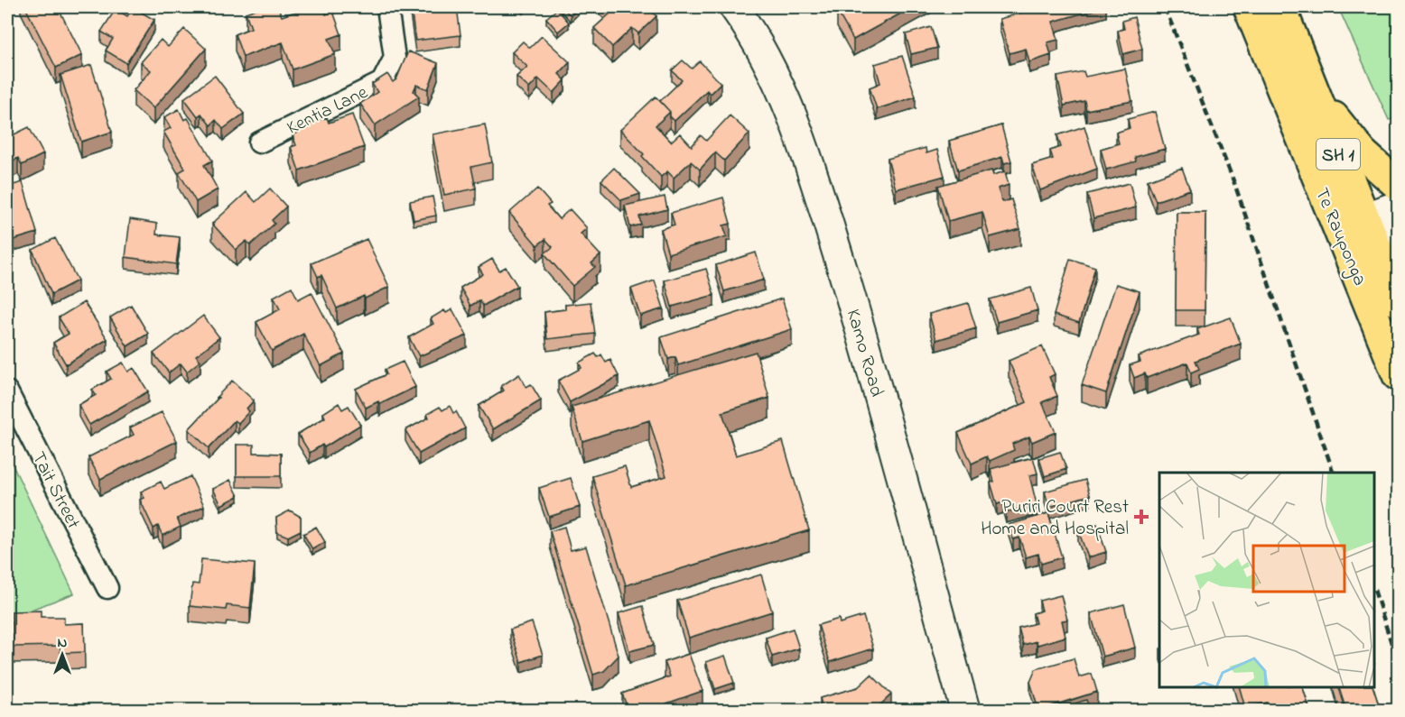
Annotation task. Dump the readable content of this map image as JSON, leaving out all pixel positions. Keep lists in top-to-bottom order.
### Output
{
  "streets": {
    "highway": ["SH 1", "Te Rauponga"],
    "main road": ["Kamo Road"],
    "street": ["Kentia Lane", "Tait Street"]
  },
  "places": {
    "health": ["Puriri Court Rest Home and Hospital"]
  },
  "north": "top"
}
